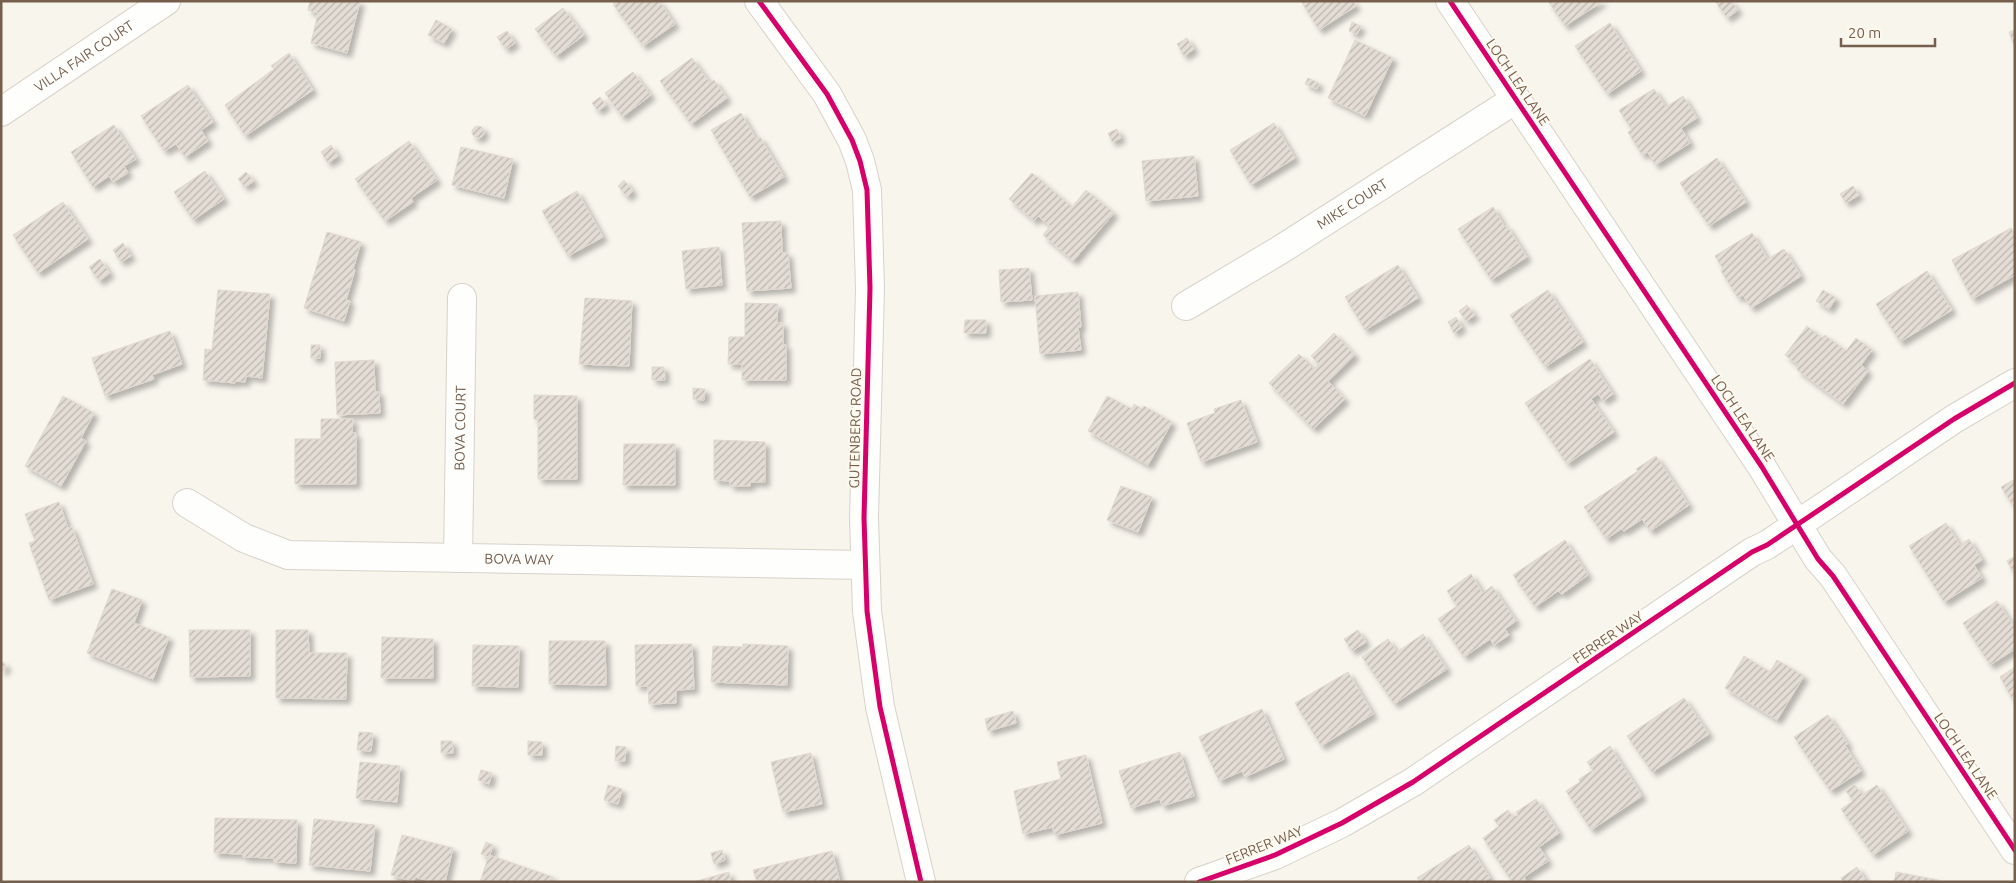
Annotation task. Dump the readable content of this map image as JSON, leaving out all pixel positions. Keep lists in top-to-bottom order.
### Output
{
  "streets": {
    "street": [
      "VILLA FAIR COURT",
      "LOCH LEA LANE",
      "MIKE COURT",
      "BOVA COURT",
      "GUTENBERG ROAD",
      "BOVA WAY",
      "FERRER WAY"
    ]
  },
  "crossings": [
    ["LOCH LEA LANE", "MIKE COURT"],
    ["LOCH LEA LANE", "FERRER WAY"],
    ["BOVA COURT", "BOVA WAY"],
    ["GUTENBERG ROAD", "BOVA WAY"]
  ],
  "scale_bar": "20 m"
}
